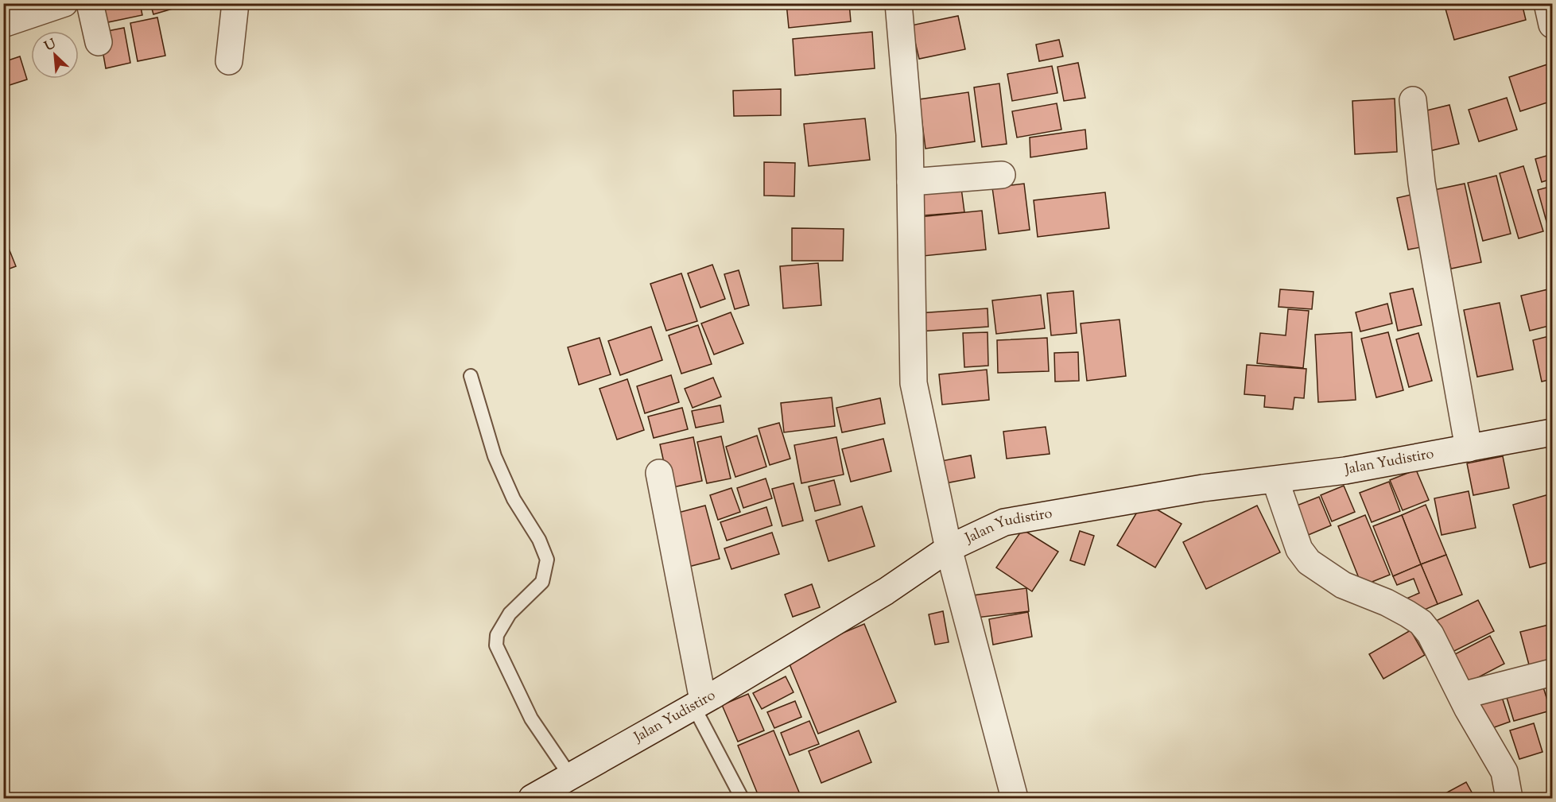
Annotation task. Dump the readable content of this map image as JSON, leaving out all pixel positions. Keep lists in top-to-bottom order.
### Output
{
  "streets": {
    "street": ["Jalan Yudistiro"]
  },
  "north": "top left"
}
